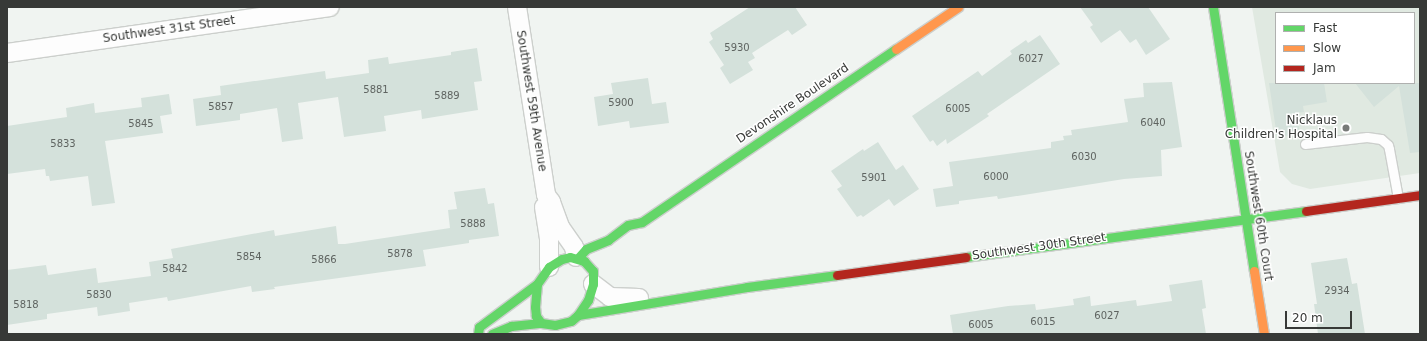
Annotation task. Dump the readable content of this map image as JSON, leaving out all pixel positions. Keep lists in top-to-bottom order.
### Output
{
  "streets": {
    "street": [
      "Southwest 31st Street",
      "Southwest 59th Avenue",
      "Devonshire Boulevard",
      "Southwest 60th Court",
      "Southwest 30th Street"
    ]
  },
  "crossings": [
    ["Southwest 59th Avenue", "Devonshire Boulevard"],
    ["Southwest 59th Avenue", "Southwest 30th Street"],
    ["Devonshire Boulevard", "Southwest 30th Street"],
    ["Southwest 60th Court", "Southwest 30th Street"]
  ],
  "places": ["Nicklaus Children's Hospital"],
  "house_numbers": [
    "5930",
    "6027",
    "5881",
    "5889",
    "5900",
    "5857",
    "6005",
    "6040",
    "5845",
    "5833",
    "6030",
    "6000",
    "5901",
    "5888",
    "5878",
    "5854",
    "5866",
    "5842",
    "2934",
    "5830",
    "5818",
    "6027",
    "6015",
    "6005"
  ],
  "legend": ["Fast", "Slow", "Jam"],
  "scale_bar": "20 m"
}
